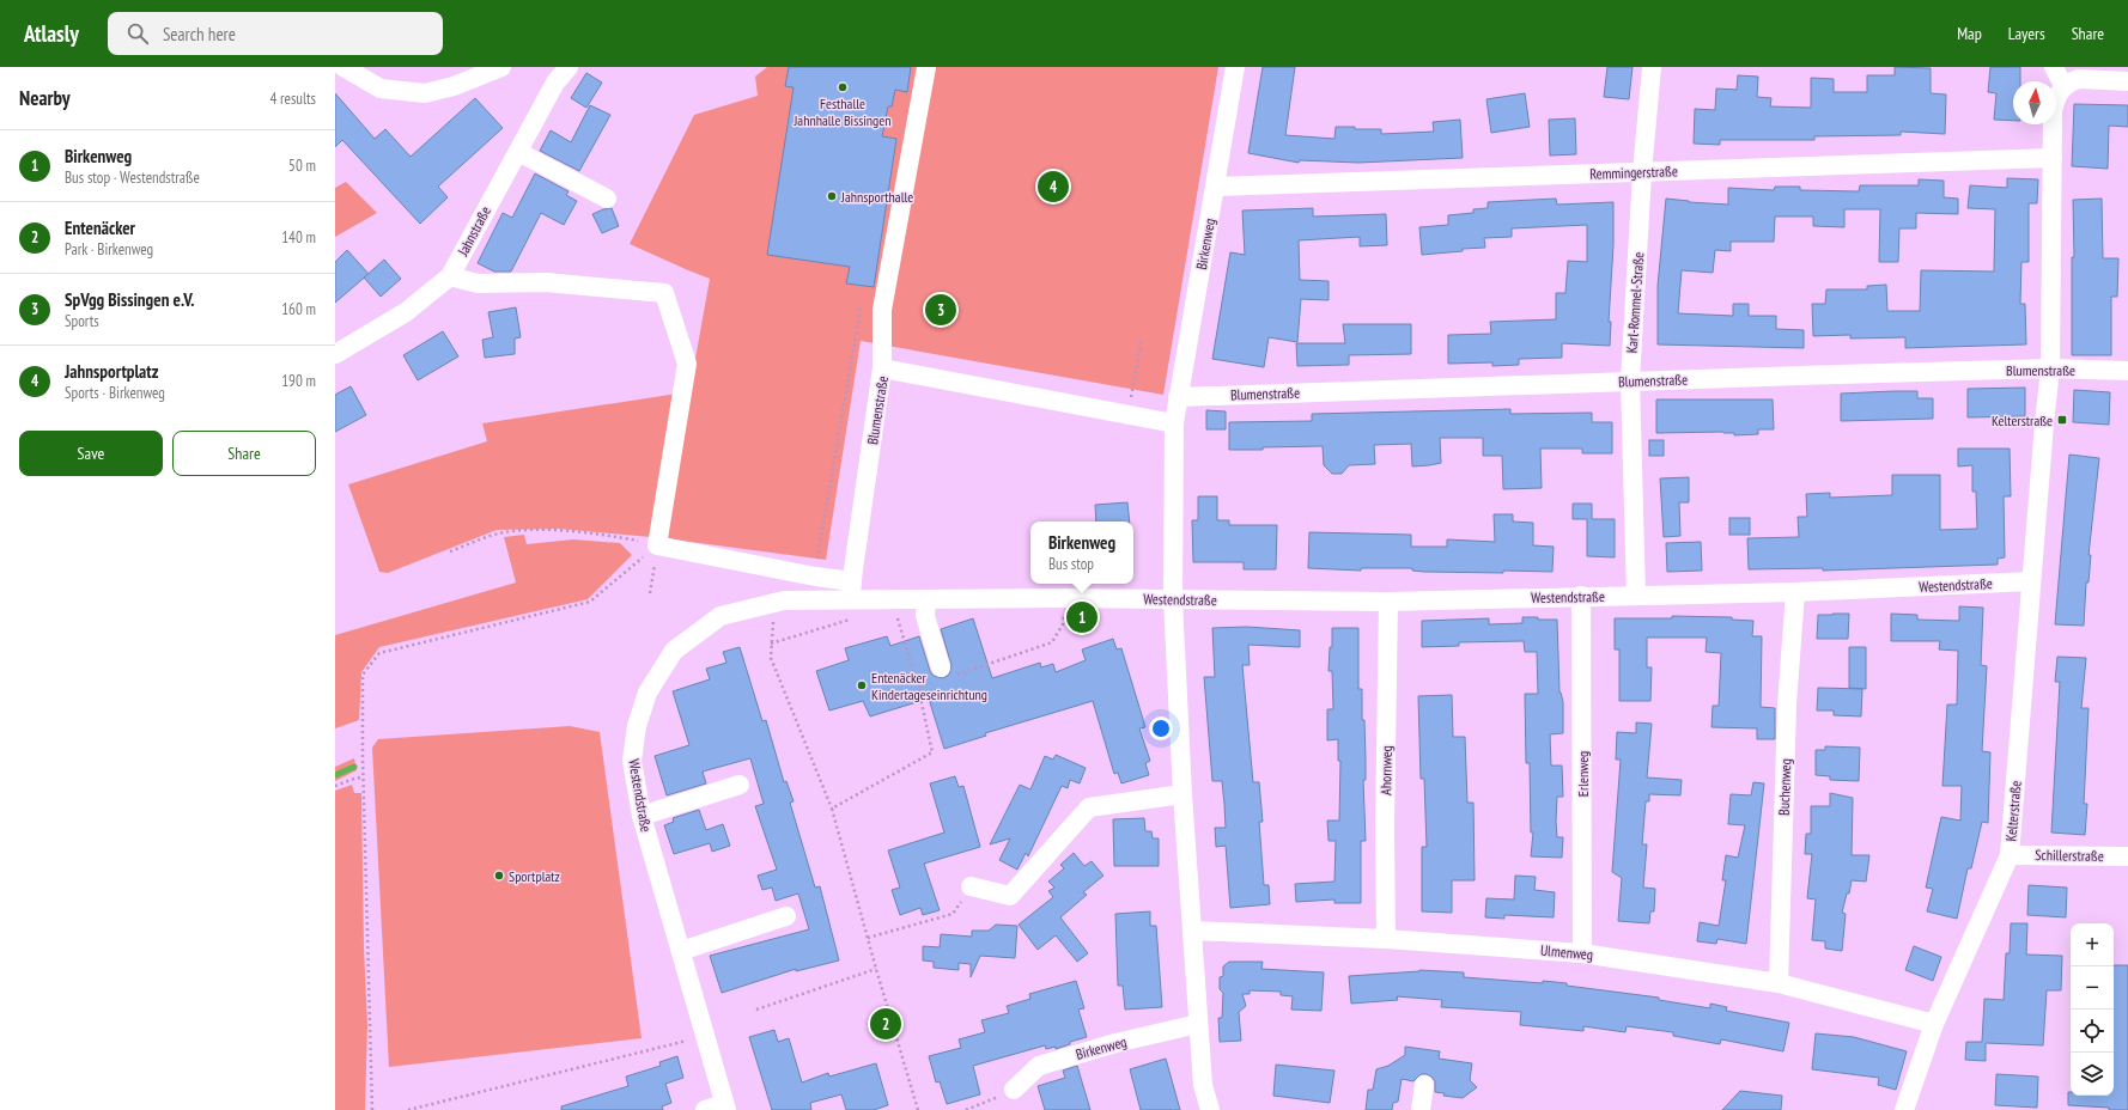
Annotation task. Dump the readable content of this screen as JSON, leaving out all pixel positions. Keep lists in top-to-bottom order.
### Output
{
  "streets": {
    "street": [
      "Remmingerstraße",
      "Jahnstraße",
      "Birkenweg",
      "Karl-Rommel-Straße",
      "Blumenstraße",
      "Westendstraße",
      "Ahornweg",
      "Erlenweg",
      "Buchenweg",
      "Kelterstraße",
      "Schillerstraße",
      "Ulmenweg"
    ]
  },
  "crossings": [
    ["Remmingerstraße", "Birkenweg"],
    ["Remmingerstraße", "Karl-Rommel-Straße"],
    ["Remmingerstraße", "Kelterstraße"],
    ["Birkenweg", "Blumenstraße"],
    ["Birkenweg", "Westendstraße"],
    ["Birkenweg", "Ulmenweg"],
    ["Karl-Rommel-Straße", "Blumenstraße"],
    ["Karl-Rommel-Straße", "Westendstraße"],
    ["Blumenstraße", "Westendstraße"],
    ["Blumenstraße", "Kelterstraße"],
    ["Westendstraße", "Ahornweg"],
    ["Westendstraße", "Erlenweg"],
    ["Westendstraße", "Buchenweg"],
    ["Westendstraße", "Kelterstraße"],
    ["Ahornweg", "Ulmenweg"],
    ["Erlenweg", "Ulmenweg"],
    ["Buchenweg", "Ulmenweg"],
    ["Kelterstraße", "Schillerstraße"],
    ["Kelterstraße", "Ulmenweg"]
  ],
  "places": {
    "other": [
      "Festhalle Jahnhalle Bissingen",
      "Jahnsporthalle",
      "Entenäcker Kindertageseinrichtung",
      "Sportplatz"
    ],
    "transit": ["Kelterstraße"]
  },
  "north": "top",
  "page": {
    "header": "Atlasly",
    "search": "Search here",
    "nav": ["Map", "Layers", "Share"],
    "heading": ["Nearby", "4 results"],
    "list": [
      {
        "mark": "1",
        "name": "Birkenweg",
        "note": "Bus stop · Westendstraße",
        "value": "50 m"
      },
      {
        "mark": "2",
        "name": "Entenäcker",
        "note": "Park · Birkenweg",
        "value": "140 m"
      },
      {
        "mark": "3",
        "name": "SpVgg Bissingen e.V.",
        "note": "Sports",
        "value": "160 m"
      },
      {
        "mark": "4",
        "name": "Jahnsportplatz",
        "note": "Sports · Birkenweg",
        "value": "190 m"
      }
    ],
    "pins": [
      "4",
      "3",
      "1",
      "2"
    ],
    "buttons": ["Save", "Share"],
    "popup": ["Birkenweg", "Bus stop"],
    "map_buttons": ["+", "−"]
  }
}
